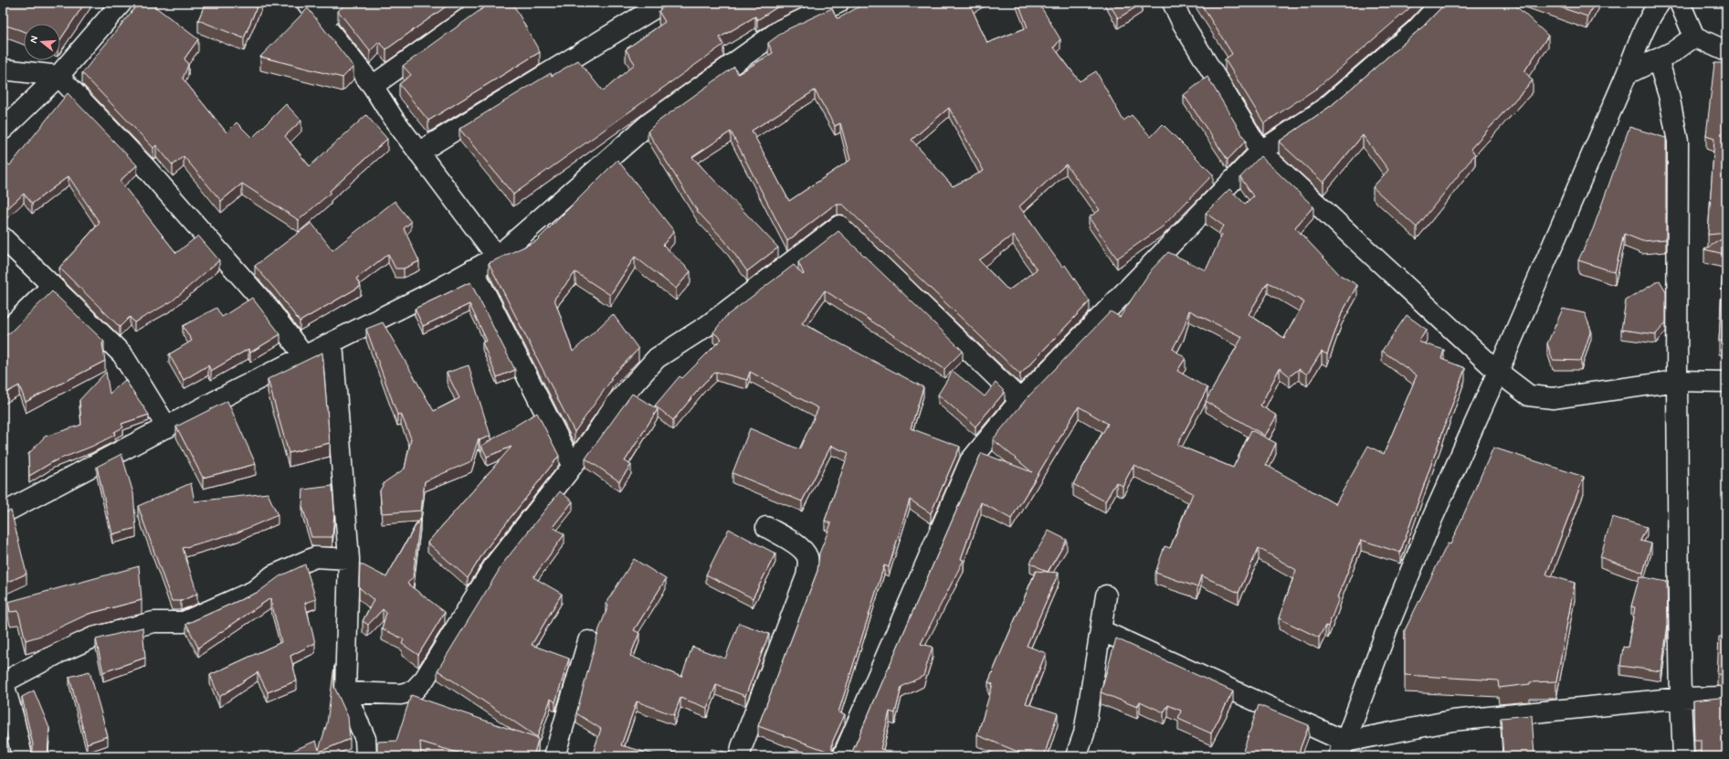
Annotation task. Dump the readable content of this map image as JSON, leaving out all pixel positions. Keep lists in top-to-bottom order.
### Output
{
  "north": "left"
}
